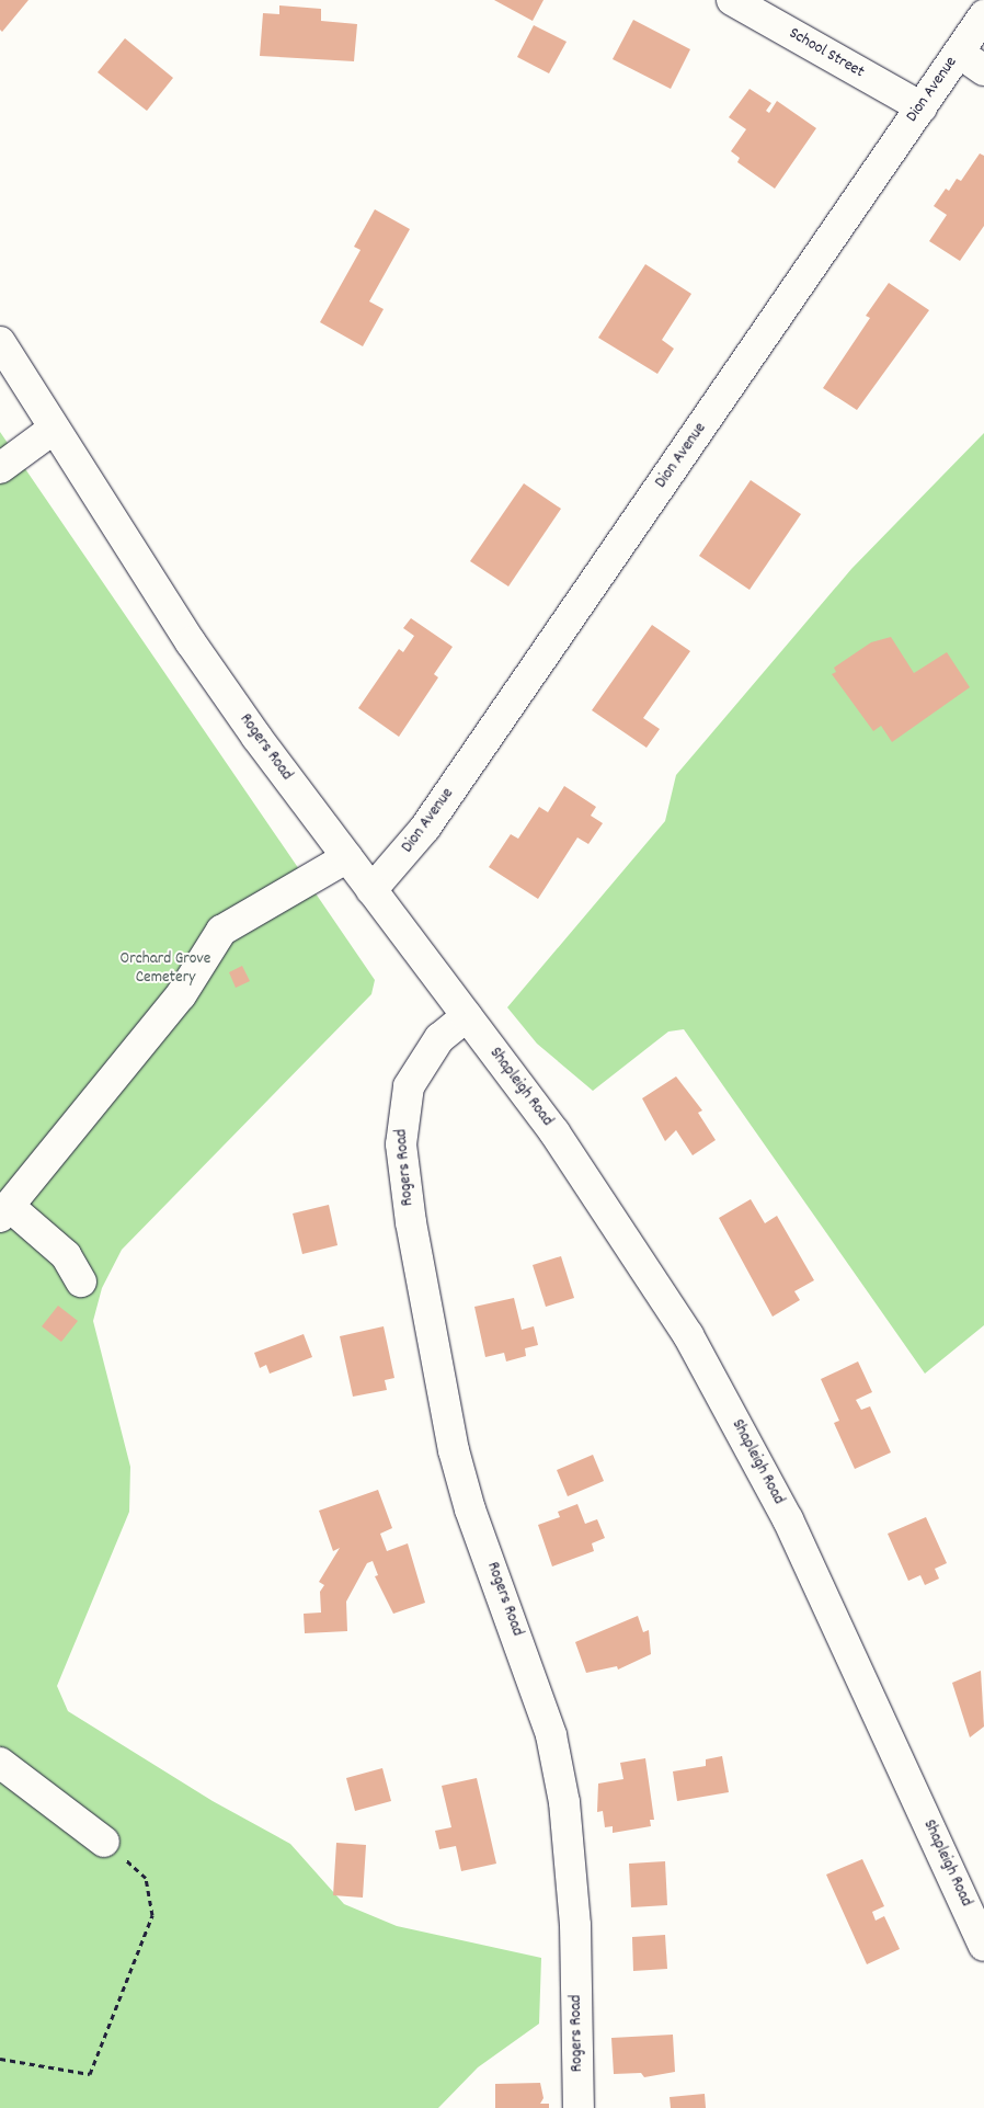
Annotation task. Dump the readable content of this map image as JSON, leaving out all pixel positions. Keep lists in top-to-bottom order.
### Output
{
  "streets": {
    "street": [
      "School Street",
      "Dion Avenue",
      "Rogers Road",
      "Shapleigh Road"
    ]
  },
  "crossings": [
    ["School Street", "Dion Avenue"],
    ["Dion Avenue", "Rogers Road"],
    ["Rogers Road", "Shapleigh Road"]
  ],
  "parks": ["Orchard Grove Cemetery"]
}
